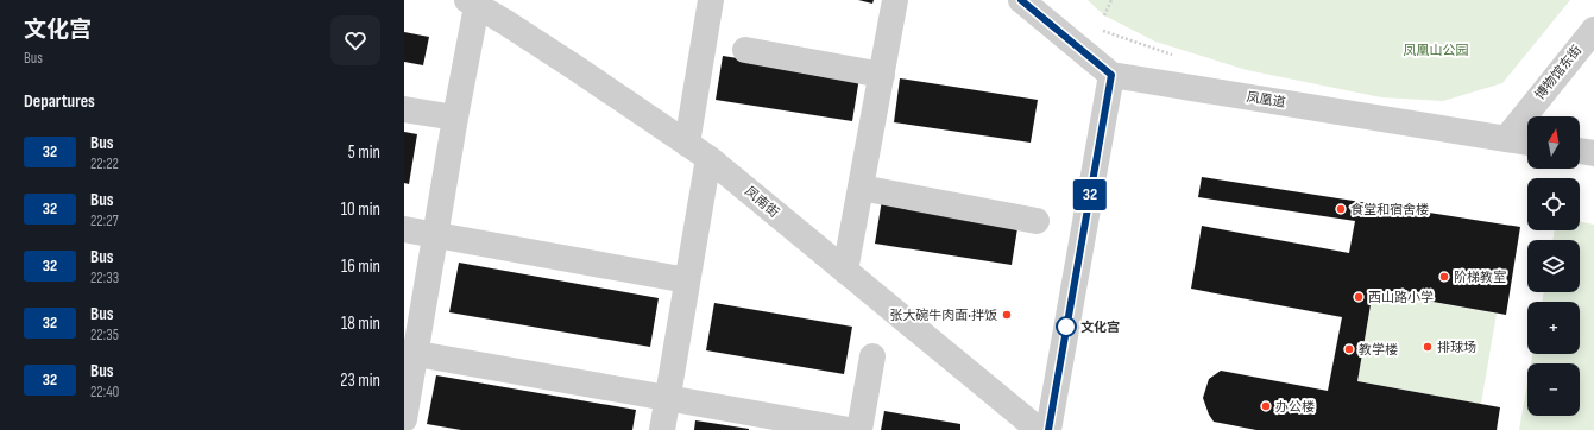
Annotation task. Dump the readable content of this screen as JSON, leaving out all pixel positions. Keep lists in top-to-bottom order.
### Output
{
  "streets": {
    "street": ["博物馆东街", "凤凰道", "凤南街"]
  },
  "crossings": [
    ["博物馆东街", "凤凰道"]
  ],
  "parks": ["凤凰山公园"],
  "places": [
    "食堂和宿舍楼",
    "阶梯教室",
    "西山路小学",
    "张大碗牛肉面•拌饭",
    "文化宫",
    "排球场",
    "教学楼",
    "办公楼"
  ],
  "lines": ["bus line 32"],
  "north": "top",
  "page": {
    "heading": [
      ["文化宫", "Bus"],
      "Departures"
    ],
    "on_map": "32",
    "map_buttons": ["+", "−"],
    "list": [
      {
        "mark": "32",
        "name": "Bus",
        "note": "22:22",
        "value": "5 min"
      },
      {
        "mark": "32",
        "name": "Bus",
        "note": "22:27",
        "value": "10 min"
      },
      {
        "mark": "32",
        "name": "Bus",
        "note": "22:33",
        "value": "16 min"
      },
      {
        "mark": "32",
        "name": "Bus",
        "note": "22:35",
        "value": "18 min"
      },
      {
        "mark": "32",
        "name": "Bus",
        "note": "22:40",
        "value": "23 min"
      }
    ]
  }
}
